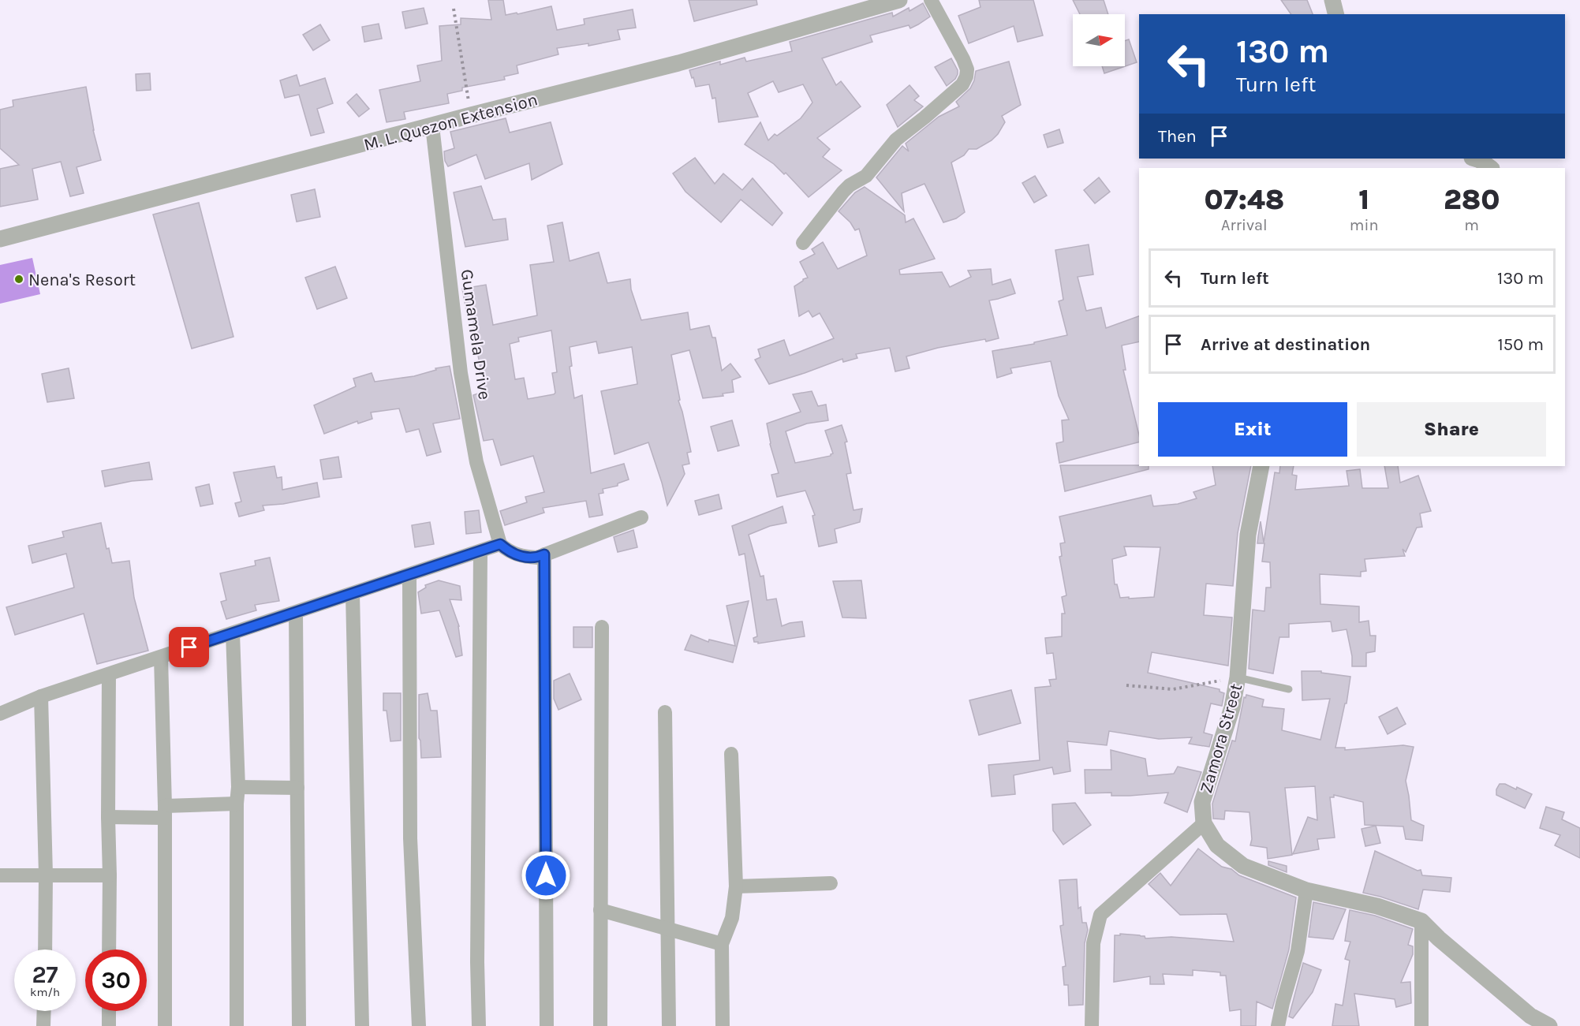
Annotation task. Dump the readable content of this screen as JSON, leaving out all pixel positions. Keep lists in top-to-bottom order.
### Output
{
  "streets": {
    "street": ["M. L. Quezon Extension", "Gumamela Drive", "Zamora Street"]
  },
  "crossings": [
    ["M. L. Quezon Extension", "Gumamela Drive"]
  ],
  "places": ["Nena's Resort"],
  "north": "right",
  "page": {
    "turn": ["130 m", "Turn left"],
    "then": "Then",
    "eta": [
      "07:48",
      "Arrival",
      "1",
      "min",
      "280",
      "m"
    ],
    "list": [
      {
        "name": "Turn left",
        "value": "130 m"
      },
      {
        "name": "Arrive at destination",
        "value": "150 m"
      }
    ],
    "buttons": ["Exit", "Share"],
    "speed": "27 km/h",
    "limit": "30"
  }
}
